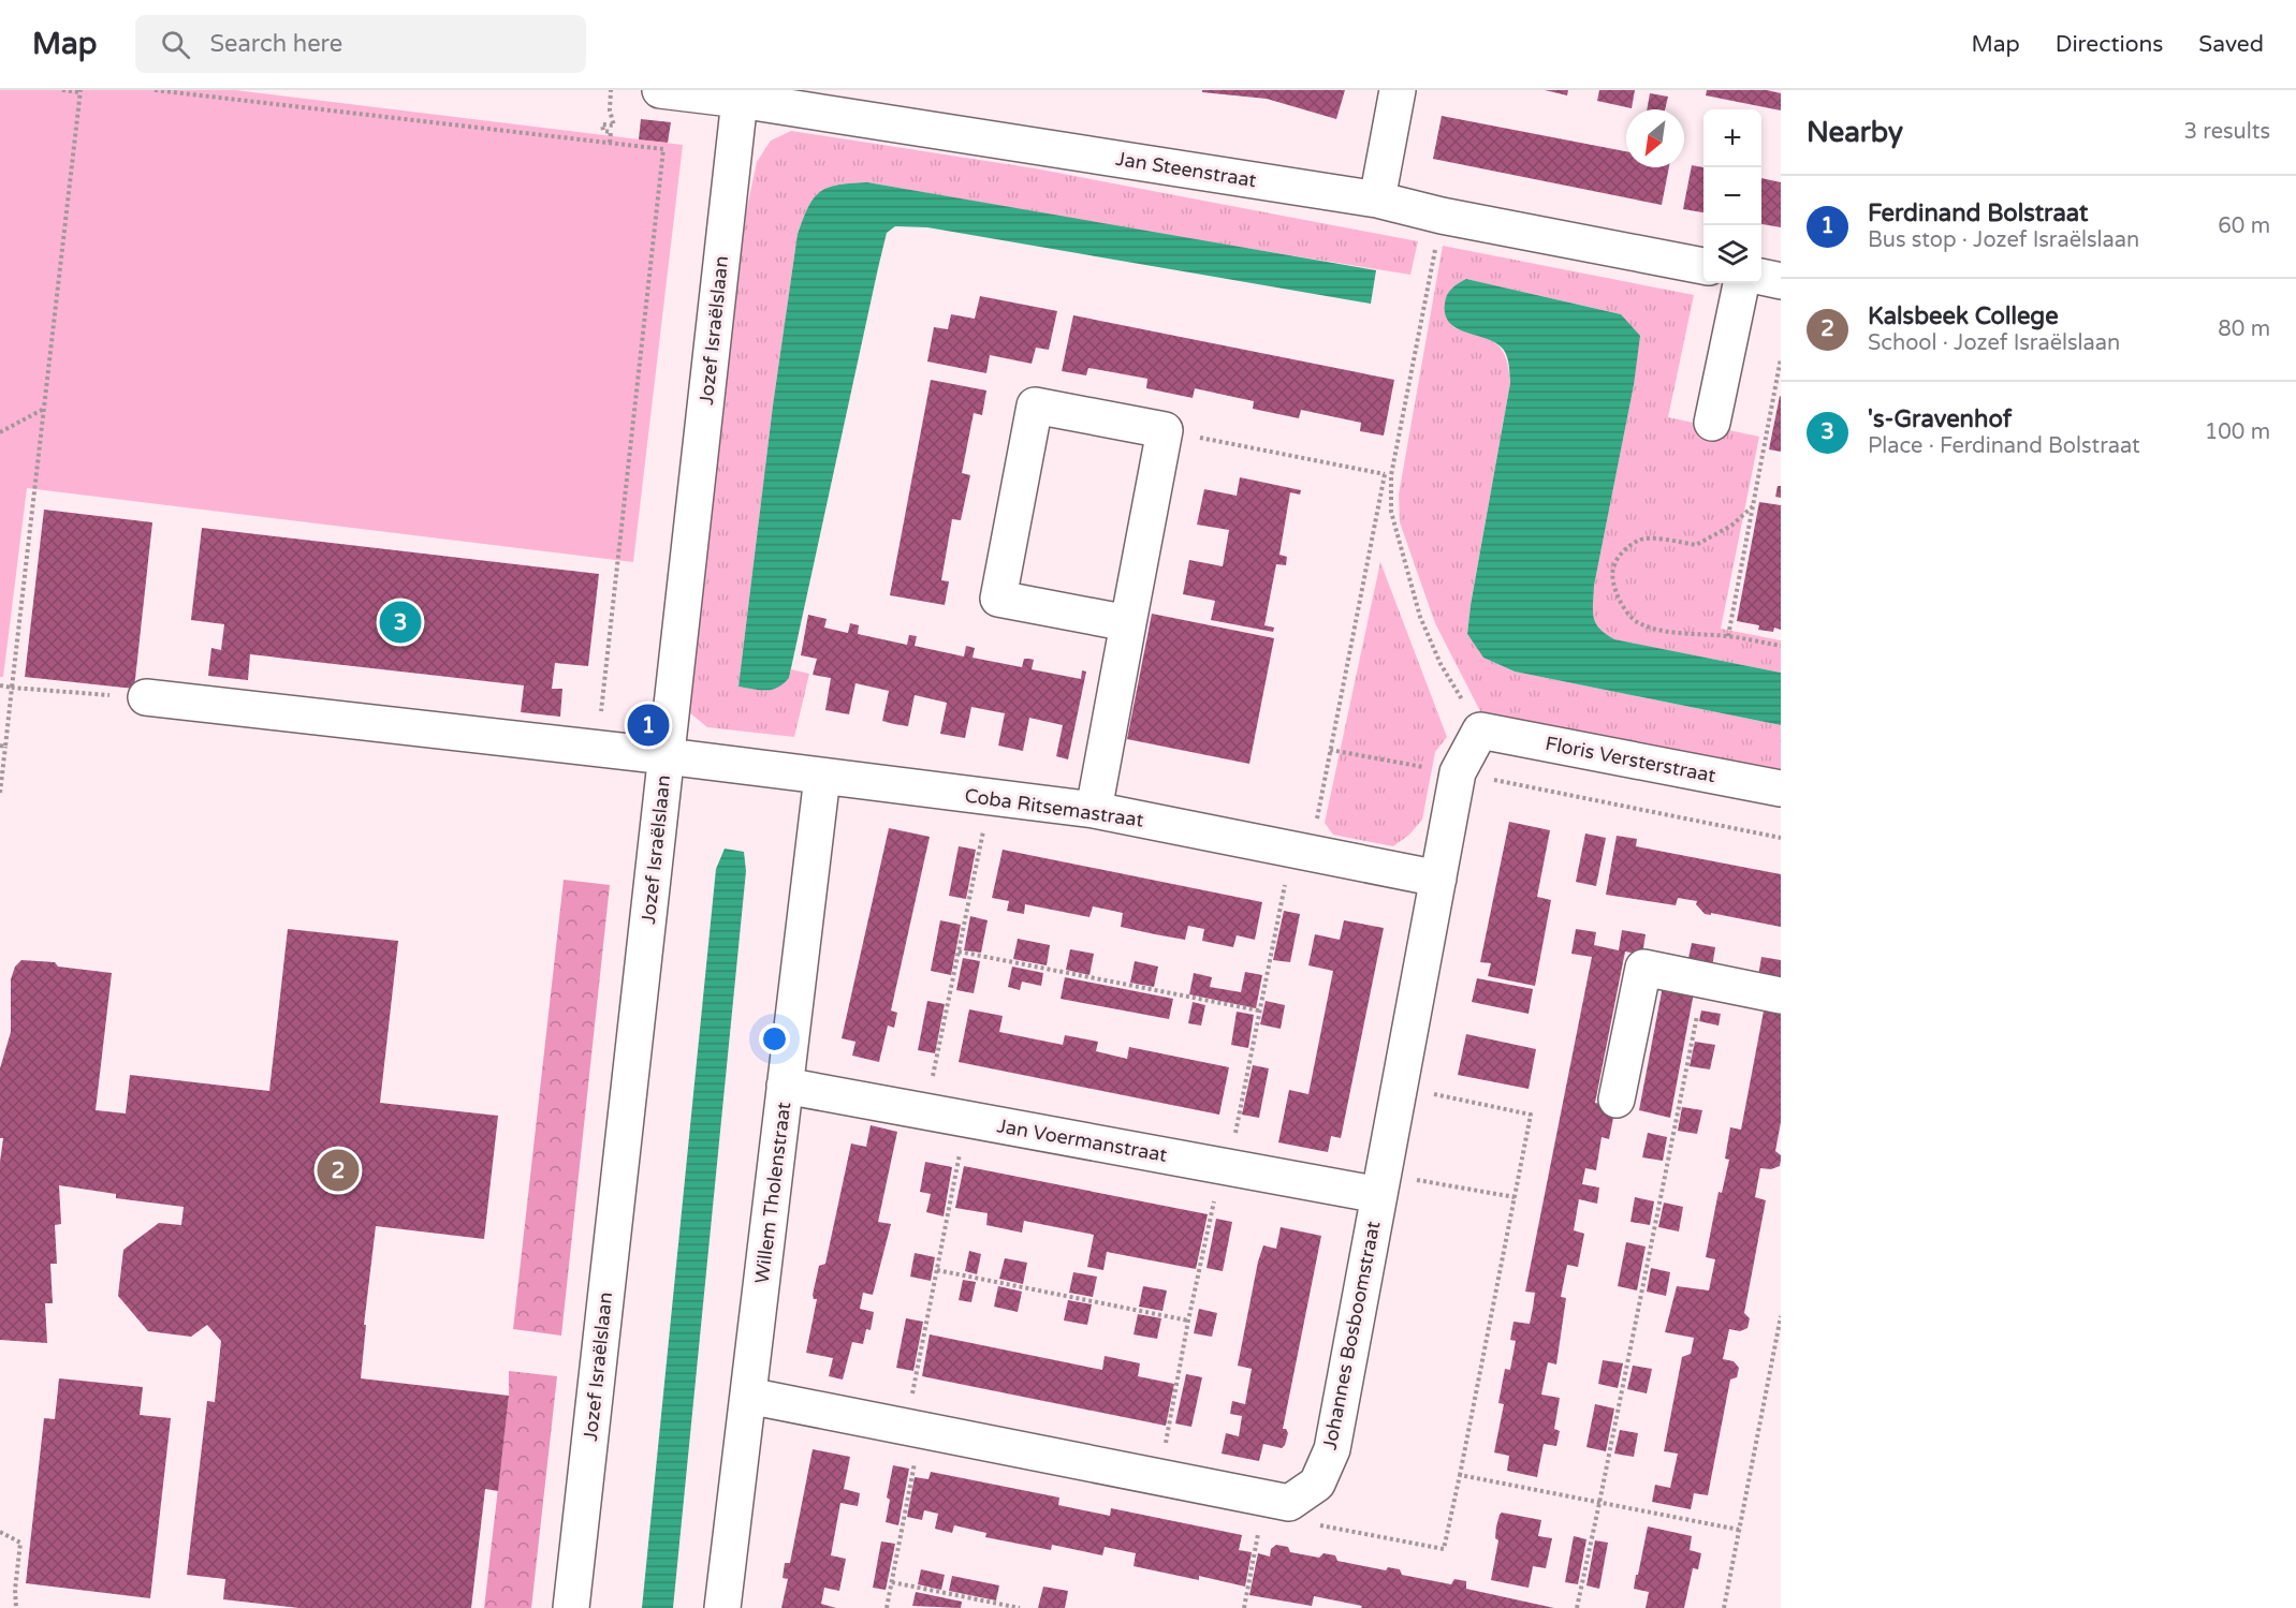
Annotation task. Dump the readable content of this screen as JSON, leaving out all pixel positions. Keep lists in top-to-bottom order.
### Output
{
  "streets": {
    "street": [
      "Jan Steenstraat",
      "Jozef Israëlslaan",
      "Floris Versterstraat",
      "Coba Ritsemastraat",
      "Jan Voermanstraat",
      "Willem Tholenstraat",
      "Johannes Bosboomstraat"
    ]
  },
  "crossings": [
    ["Jan Steenstraat", "Jozef Israëlslaan"],
    ["Jozef Israëlslaan", "Coba Ritsemastraat"],
    ["Floris Versterstraat", "Johannes Bosboomstraat"],
    ["Coba Ritsemastraat", "Willem Tholenstraat"],
    ["Coba Ritsemastraat", "Johannes Bosboomstraat"],
    ["Jan Voermanstraat", "Willem Tholenstraat"],
    ["Jan Voermanstraat", "Johannes Bosboomstraat"],
    ["Willem Tholenstraat", "Johannes Bosboomstraat"]
  ],
  "north": "bottom left",
  "page": {
    "header": "Map",
    "search": "Search here",
    "nav": ["Map", "Directions", "Saved"],
    "heading": ["Nearby", "3 results"],
    "map_buttons": ["+", "−"],
    "list": [
      {
        "mark": "1",
        "name": "Ferdinand Bolstraat",
        "note": "Bus stop · Jozef Israëlslaan",
        "value": "60 m"
      },
      {
        "mark": "2",
        "name": "Kalsbeek College",
        "note": "School · Jozef Israëlslaan",
        "value": "80 m"
      },
      {
        "mark": "3",
        "name": "'s-Gravenhof",
        "note": "Place · Ferdinand Bolstraat",
        "value": "100 m"
      }
    ],
    "pins": ["3", "1", "2"]
  }
}
